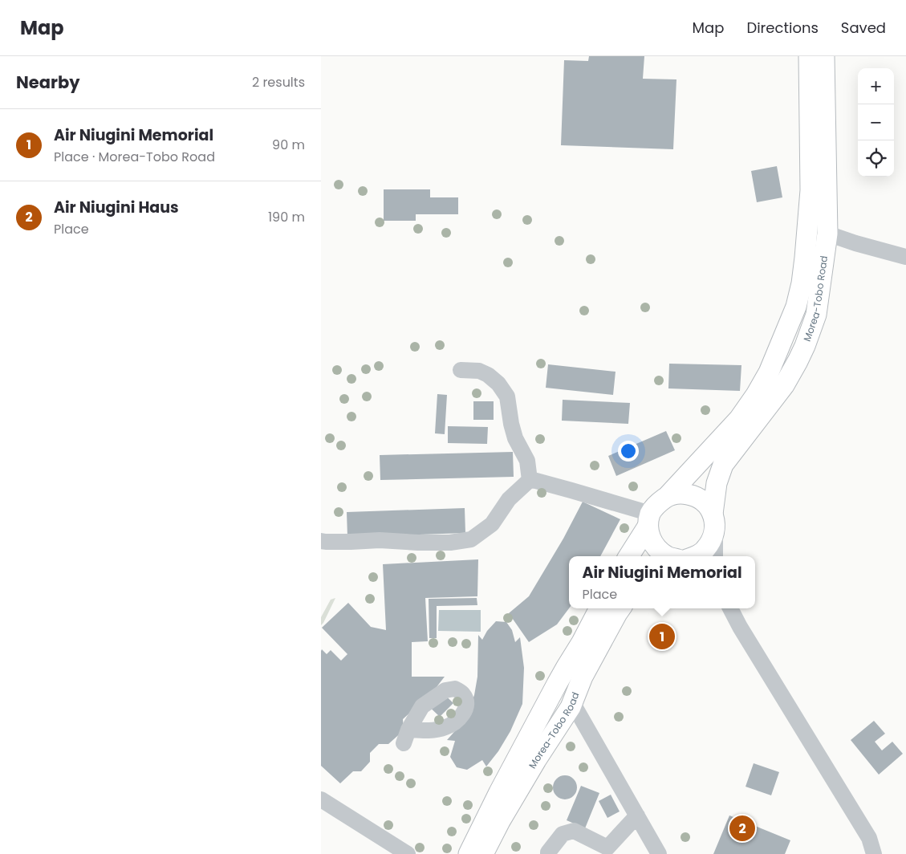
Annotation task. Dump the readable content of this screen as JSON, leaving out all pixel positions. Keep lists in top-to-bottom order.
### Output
{
  "streets": {
    "main road": ["Morea-Tobo Road"]
  },
  "page": {
    "header": "Map",
    "nav": ["Map", "Directions", "Saved"],
    "heading": ["Nearby", "2 results"],
    "map_buttons": ["+", "−"],
    "list": [
      {
        "mark": "1",
        "name": "Air Niugini Memorial",
        "note": "Place · Morea-Tobo Road",
        "value": "90 m"
      },
      {
        "mark": "2",
        "name": "Air Niugini Haus",
        "note": "Place",
        "value": "190 m"
      }
    ],
    "popup": ["Air Niugini Memorial", "Place"],
    "pins": ["1", "2"]
  }
}
